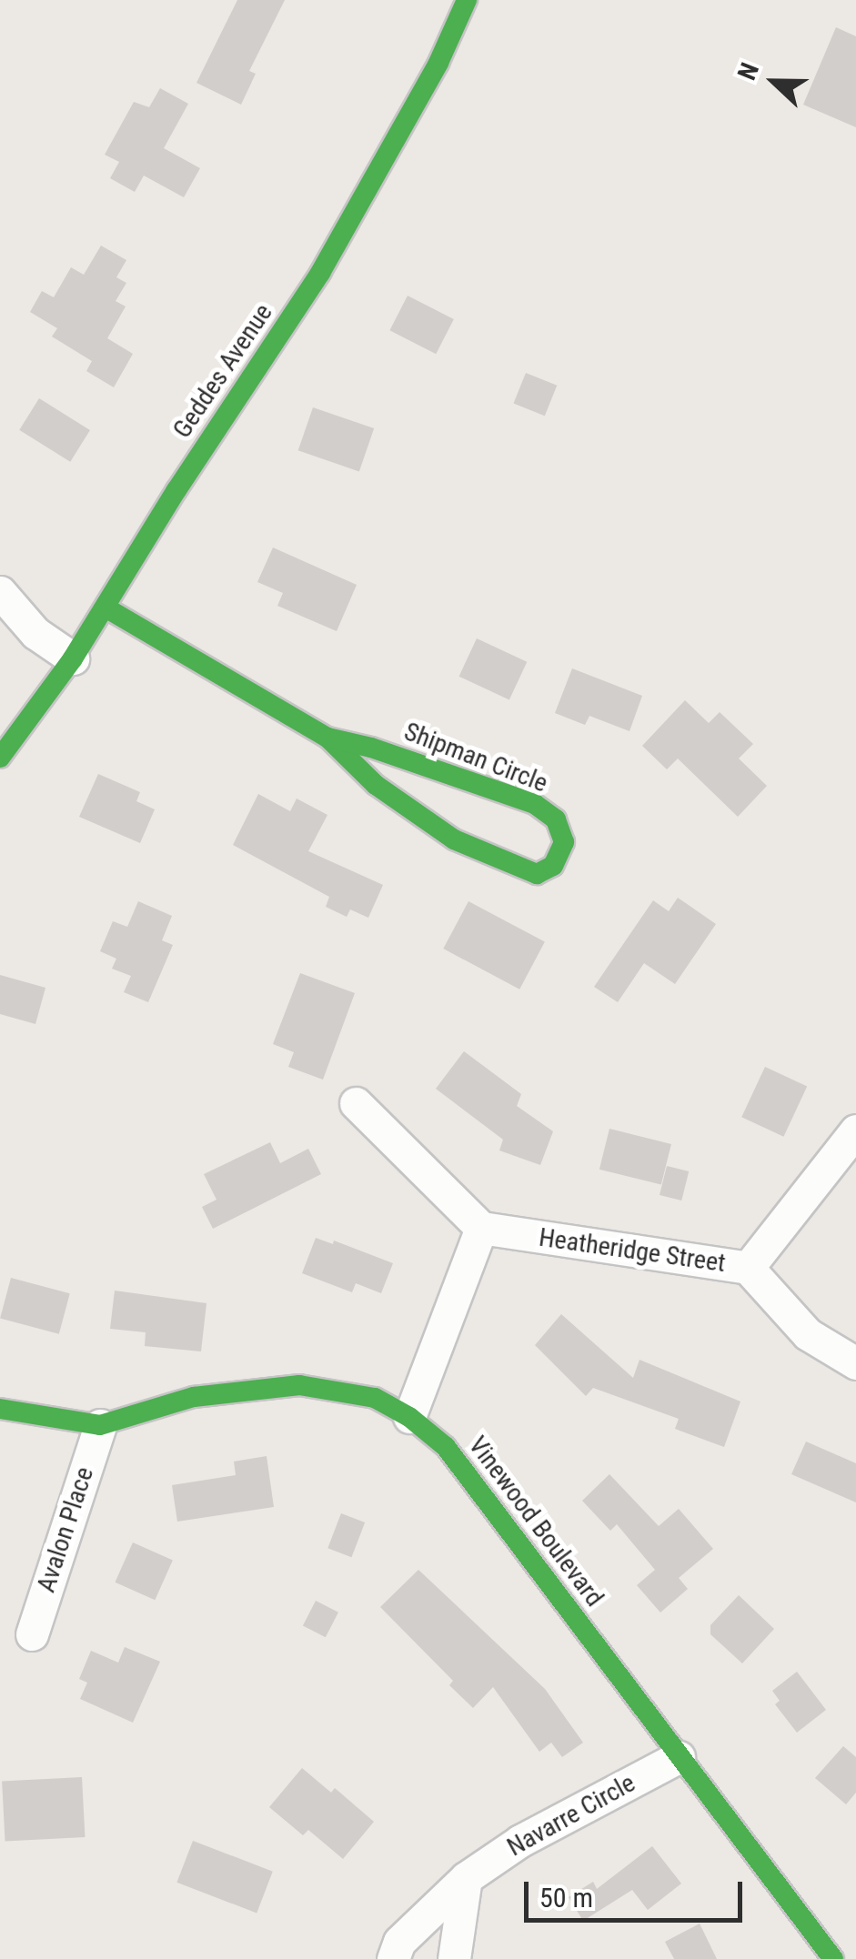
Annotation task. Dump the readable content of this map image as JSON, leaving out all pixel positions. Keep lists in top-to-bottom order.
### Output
{
  "streets": {
    "street": [
      "Geddes Avenue",
      "Shipman Circle",
      "Heatheridge Street",
      "Vinewood Boulevard",
      "Avalon Place",
      "Navarre Circle"
    ]
  },
  "crossings": [
    ["Geddes Avenue", "Shipman Circle"],
    ["Vinewood Boulevard", "Avalon Place"],
    ["Vinewood Boulevard", "Navarre Circle"]
  ],
  "scale_bar": "50 m",
  "north": "left"
}
